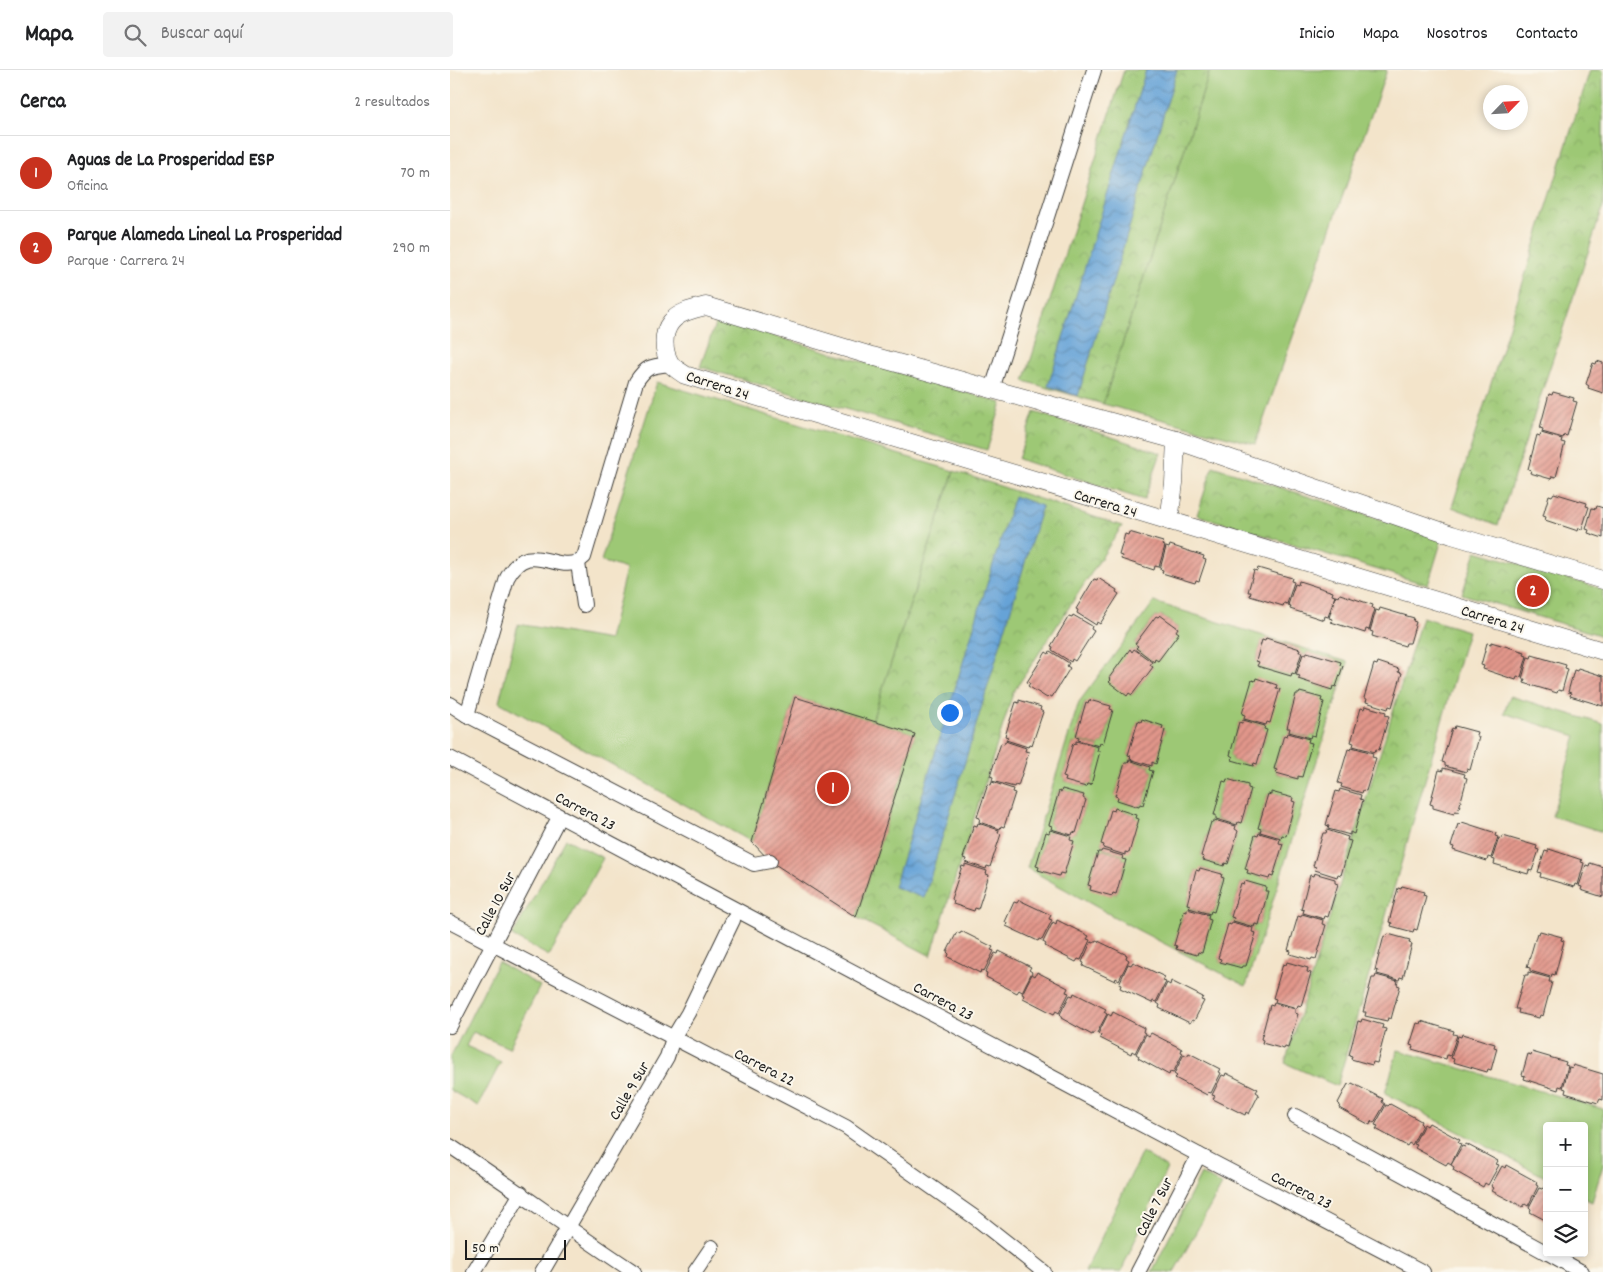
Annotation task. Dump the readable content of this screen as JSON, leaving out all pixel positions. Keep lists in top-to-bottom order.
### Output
{
  "streets": {
    "street": [
      "Carrera 24",
      "Carrera 23",
      "Calle 10 Sur",
      "Carrera 22",
      "Calle 9 Sur",
      "Calle 7 Sur"
    ]
  },
  "crossings": [
    ["Carrera 23", "Calle 7 Sur"],
    ["Calle 10 Sur", "Carrera 22"],
    ["Carrera 22", "Calle 9 Sur"]
  ],
  "scale_bar": "50 m",
  "north": "top right",
  "page": {
    "header": "Mapa",
    "search": "Buscar aquí",
    "nav": [
      "Inicio",
      "Mapa",
      "Nosotros",
      "Contacto"
    ],
    "heading": ["Cerca", "2 resultados"],
    "list": [
      {
        "mark": "1",
        "name": "Aguas de La Prosperidad ESP",
        "note": "Oficina",
        "value": "70 m"
      },
      {
        "mark": "2",
        "name": "Parque Alameda Lineal La Prosperidad",
        "note": "Parque · Carrera 24",
        "value": "290 m"
      }
    ],
    "pins": ["2", "1"],
    "map_buttons": ["+", "−"],
    "scale": "50 m"
  }
}
